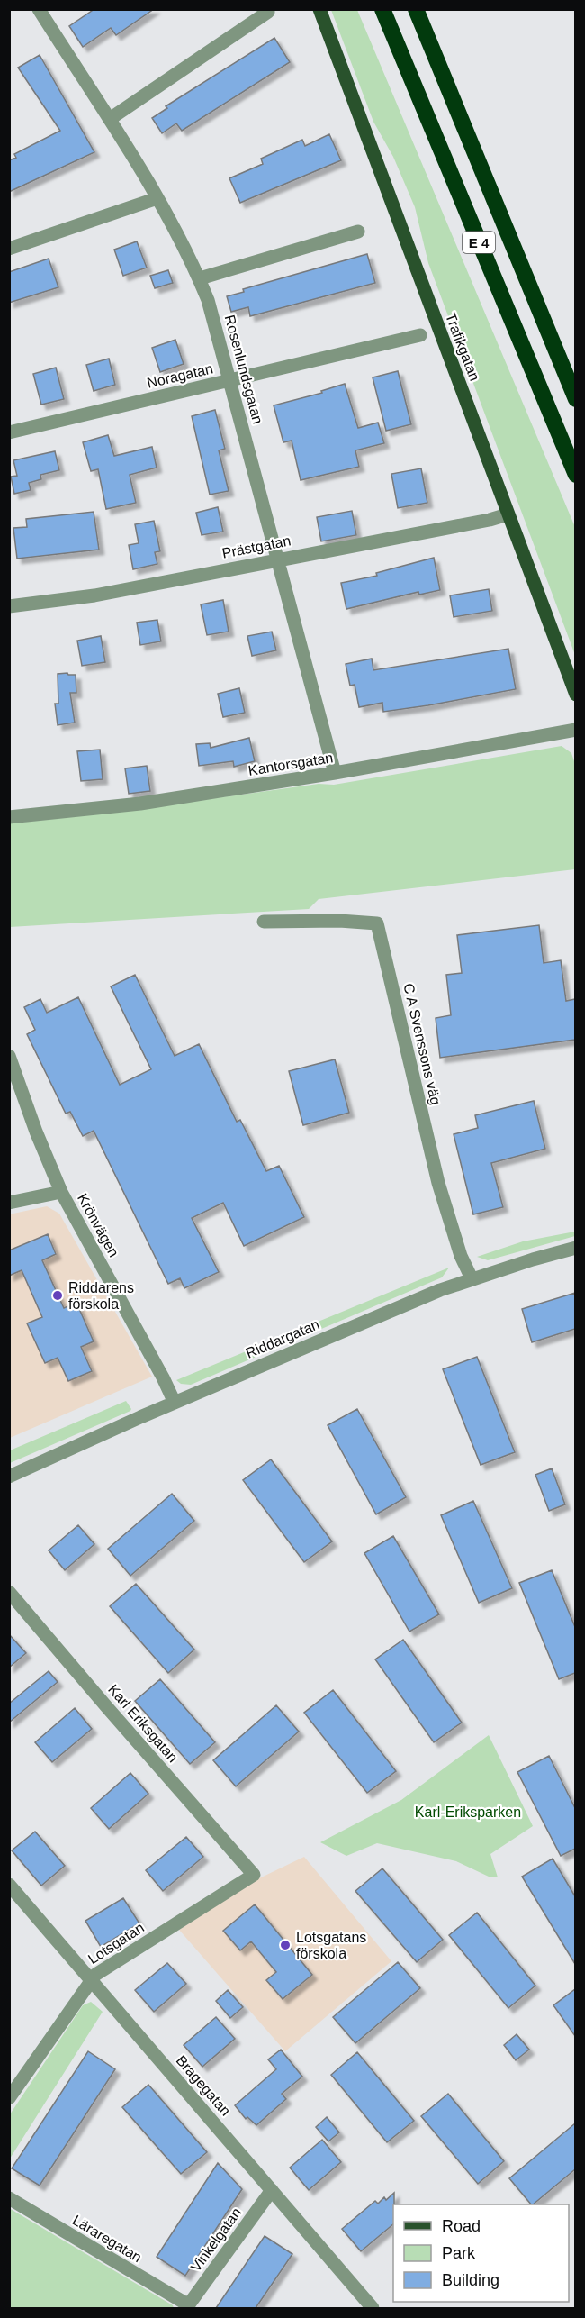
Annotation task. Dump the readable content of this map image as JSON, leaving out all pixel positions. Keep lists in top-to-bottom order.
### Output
{
  "streets": {
    "highway": ["E 4"],
    "main road": ["Trafikgatan"],
    "street": [
      "Rosenlundsgatan",
      "Noragatan",
      "Prästgatan",
      "Kantorsgatan",
      "C A Svenssons väg",
      "Krönvägen",
      "Riddargatan",
      "Karl Eriksgatan",
      "Lotsgatan",
      "Bragegatan",
      "Läraregatan",
      "Vinkelgatan"
    ]
  },
  "crossings": [
    ["Trafikgatan", "Prästgatan"],
    ["Rosenlundsgatan", "Noragatan"],
    ["Rosenlundsgatan", "Prästgatan"],
    ["Rosenlundsgatan", "Kantorsgatan"],
    ["C A Svenssons väg", "Riddargatan"],
    ["Krönvägen", "Riddargatan"],
    ["Karl Eriksgatan", "Lotsgatan"],
    ["Lotsgatan", "Bragegatan"],
    ["Bragegatan", "Vinkelgatan"],
    ["Läraregatan", "Vinkelgatan"]
  ],
  "parks": ["Karl-Eriksparken"],
  "places": ["Riddarens förskola", "Lotsgatans förskola"],
  "legend": ["Road", "Park", "Building"]
}
